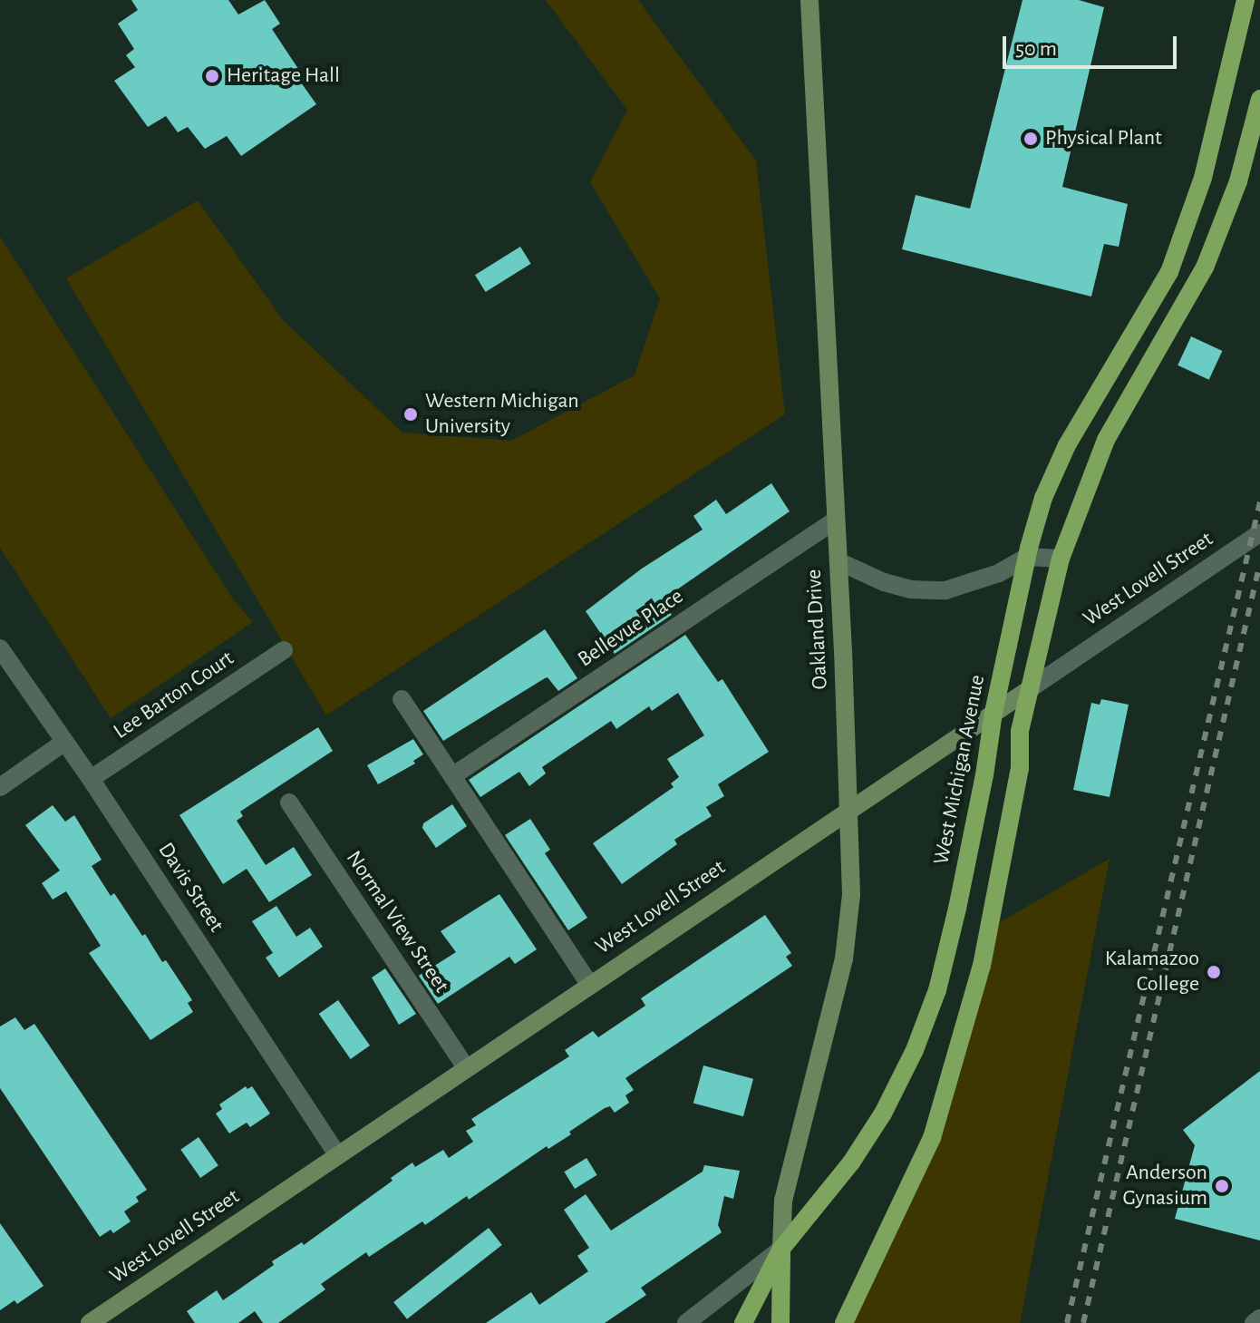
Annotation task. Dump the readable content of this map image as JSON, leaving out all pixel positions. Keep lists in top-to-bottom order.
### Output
{
  "streets": {
    "main road": ["West Lovell Street", "Oakland Drive", "West Michigan Avenue"],
    "street": [
      "Bellevue Place",
      "Lee Barton Court",
      "Davis Street",
      "Normal View Street"
    ]
  },
  "crossings": [
    ["West Lovell Street", "Oakland Drive"],
    ["West Lovell Street", "West Michigan Avenue"],
    ["West Lovell Street", "Davis Street"],
    ["West Lovell Street", "Normal View Street"],
    ["Bellevue Place", "Oakland Drive"],
    ["Oakland Drive", "West Michigan Avenue"],
    ["Lee Barton Court", "Davis Street"]
  ],
  "places": [
    "Heritage Hall",
    "Physical Plant",
    "Western Michigan University",
    "Kalamazoo College",
    "Anderson Gynasium"
  ],
  "scale_bar": "50 m"
}
